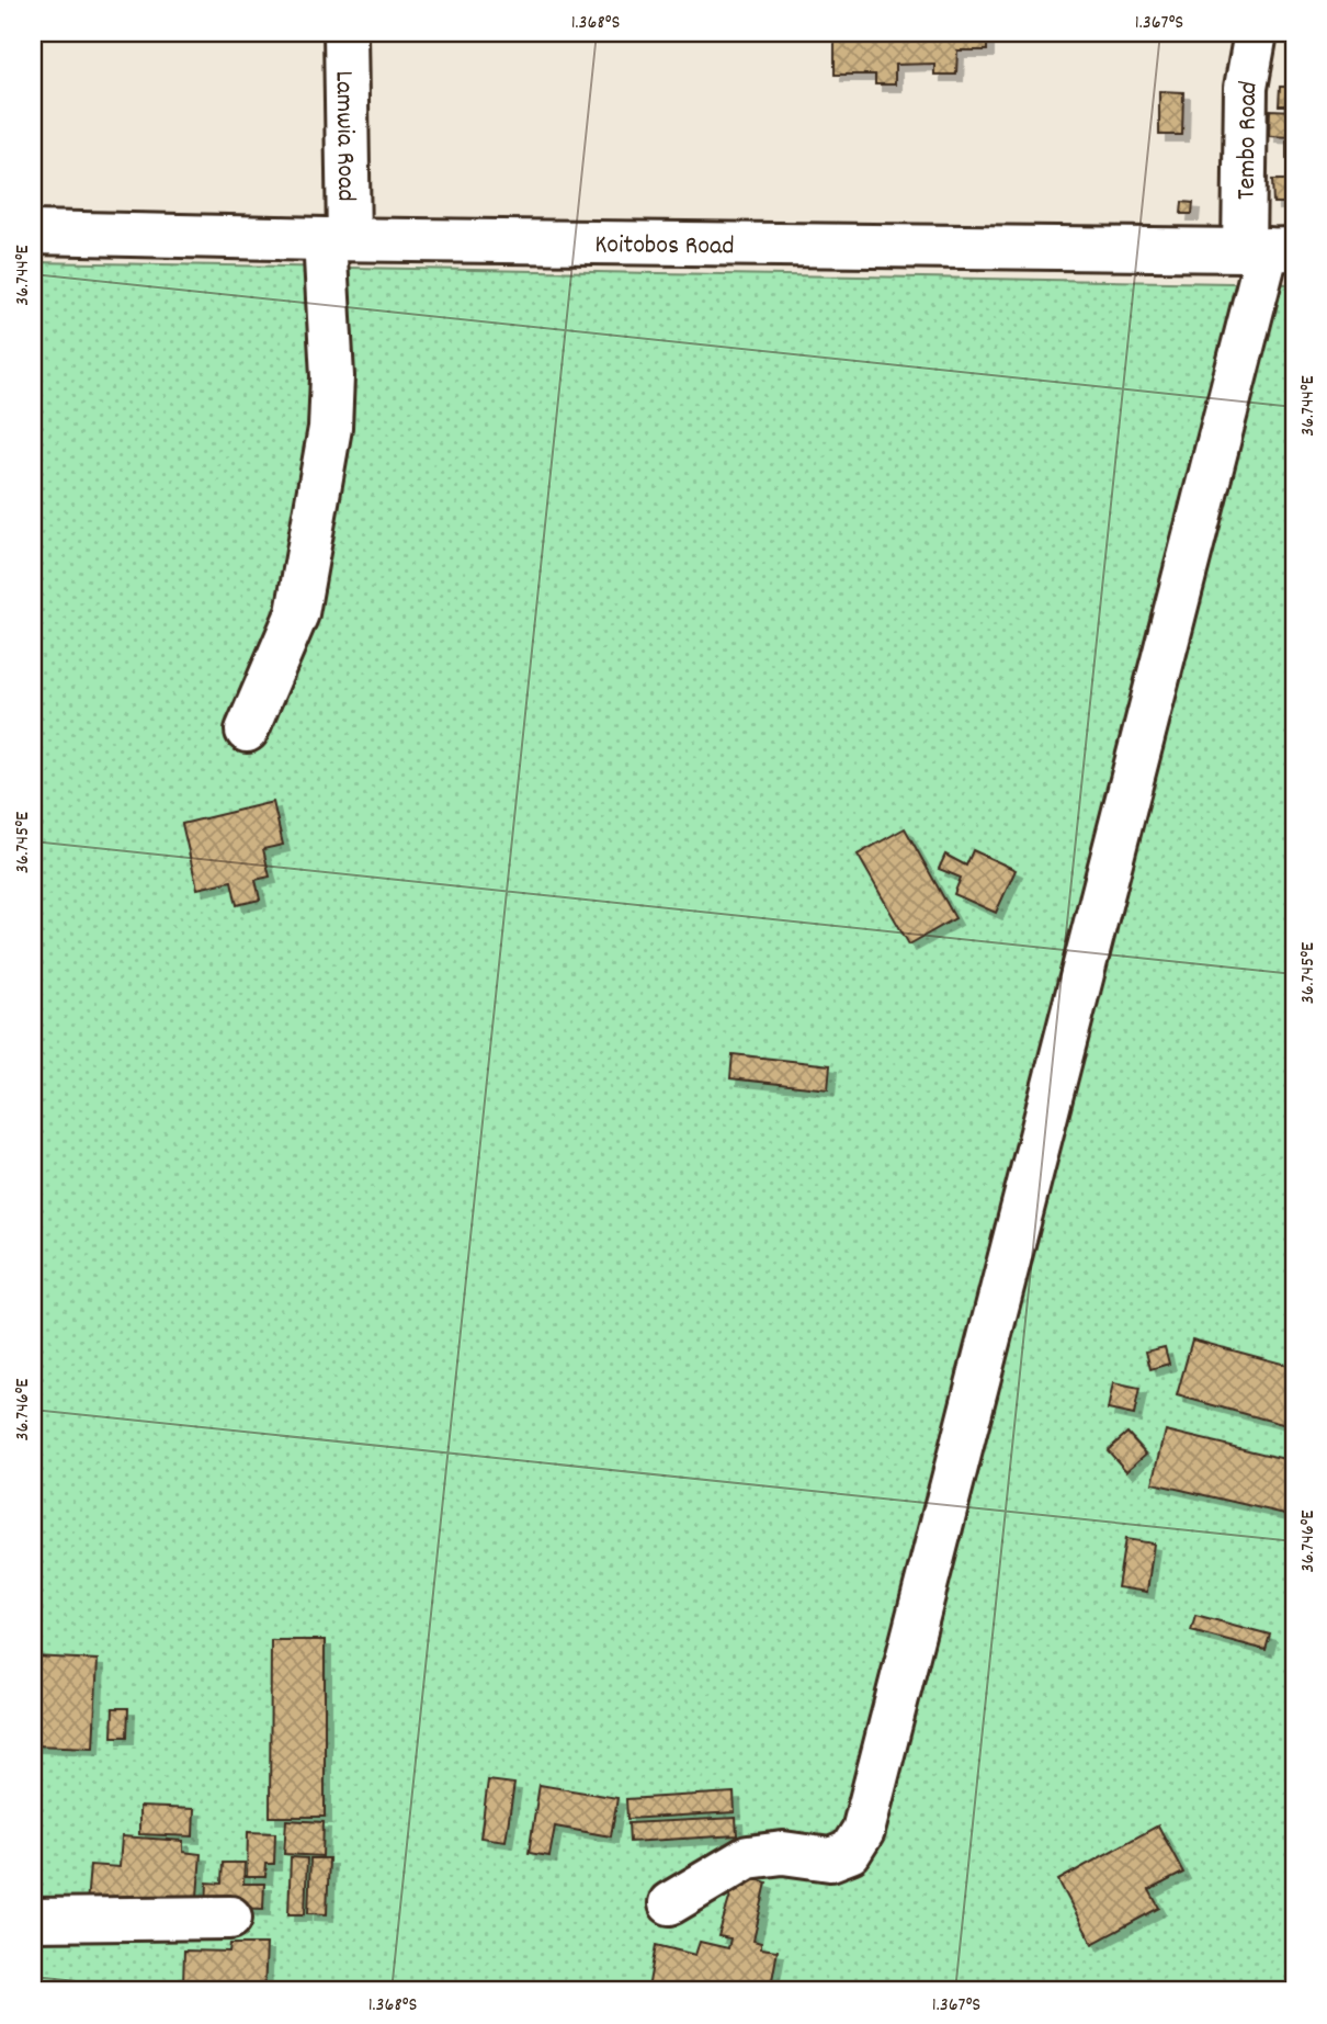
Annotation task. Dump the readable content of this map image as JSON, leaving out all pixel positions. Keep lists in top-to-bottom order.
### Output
{
  "streets": {
    "street": ["Lamwia Road", "Tembo Road", "Koitobos Road"]
  },
  "crossings": [
    ["Lamwia Road", "Koitobos Road"],
    ["Tembo Road", "Koitobos Road"]
  ],
  "coordinates": [
    "1.368°S",
    "1.367°S",
    "36.744°E",
    "36.745°E",
    "36.746°E"
  ]
}
